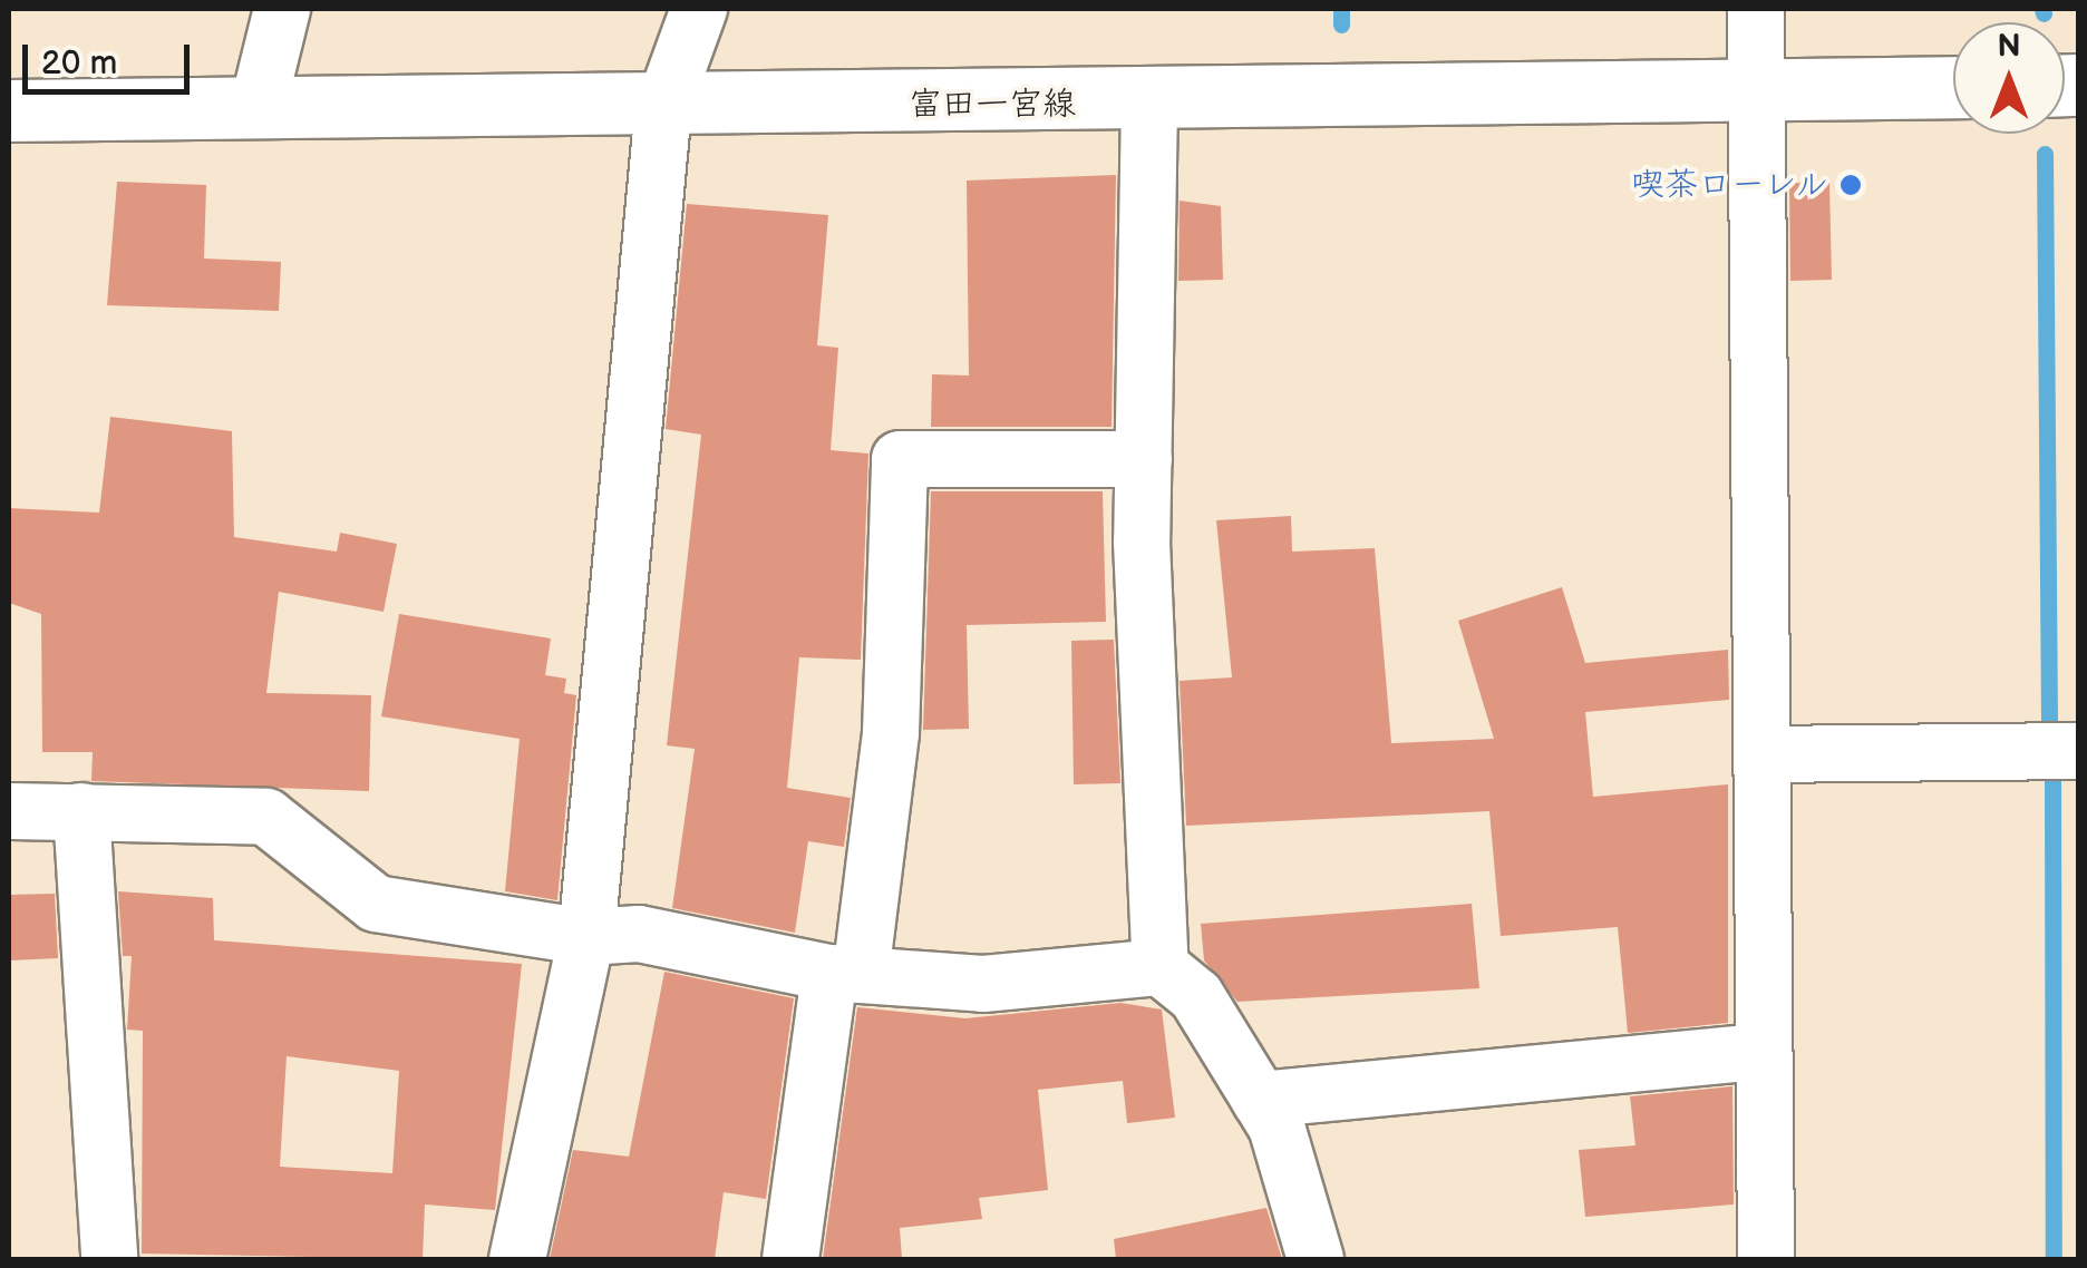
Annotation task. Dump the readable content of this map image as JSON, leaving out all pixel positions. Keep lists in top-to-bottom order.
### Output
{
  "streets": {
    "main road": ["富田一宮線"]
  },
  "places": ["喫茶ローレル"],
  "scale_bar": "20 m",
  "north": "top"
}
